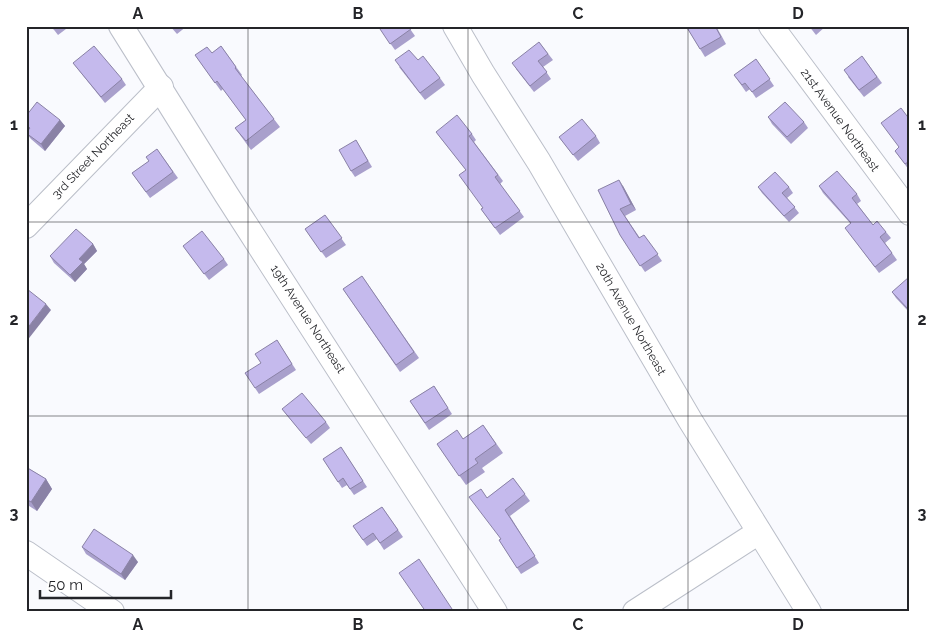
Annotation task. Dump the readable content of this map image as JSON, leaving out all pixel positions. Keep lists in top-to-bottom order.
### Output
{
  "streets": {
    "street": [
      "21st Avenue Northeast",
      "3rd Street Northeast",
      "19th Avenue Northeast",
      "20th Avenue Northeast"
    ]
  },
  "crossings": [
    ["3rd Street Northeast", "19th Avenue Northeast"]
  ],
  "scale_bar": "50 m",
  "grid": {
    "columns": [
      "A",
      "B",
      "C",
      "D"
    ],
    "rows": ["1", "2", "3"]
  }
}
